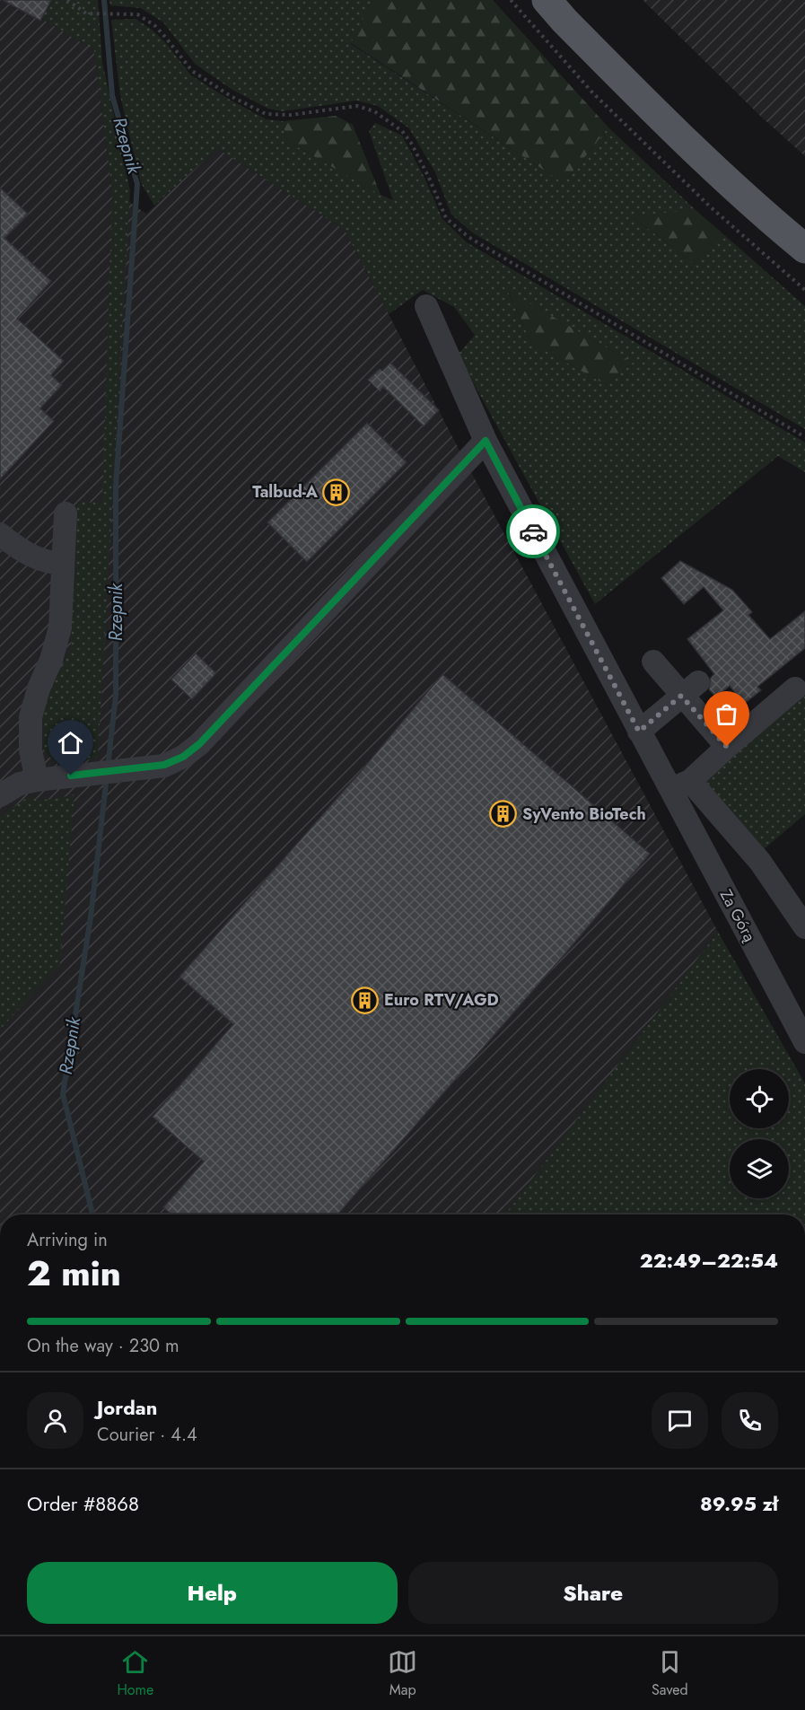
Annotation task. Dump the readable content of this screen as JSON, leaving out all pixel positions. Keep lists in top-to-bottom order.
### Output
{
  "streets": {
    "street": ["Za Górą"]
  },
  "water": ["Rzepnik"],
  "places": {
    "building": ["Talbud-A", "SyVento BioTech", "Euro RTV/AGD"]
  },
  "page": {
    "heading": ["2 min", "Arriving in", "22:49–22:54"],
    "panel": [
      "Jordan",
      "Courier · 4.4",
      "Order #8868",
      "89.95 zł"
    ],
    "bar": "On the way · 230 m",
    "buttons": ["Help", "Share"],
    "tabs": ["Home", "Map", "Saved"]
  }
}
